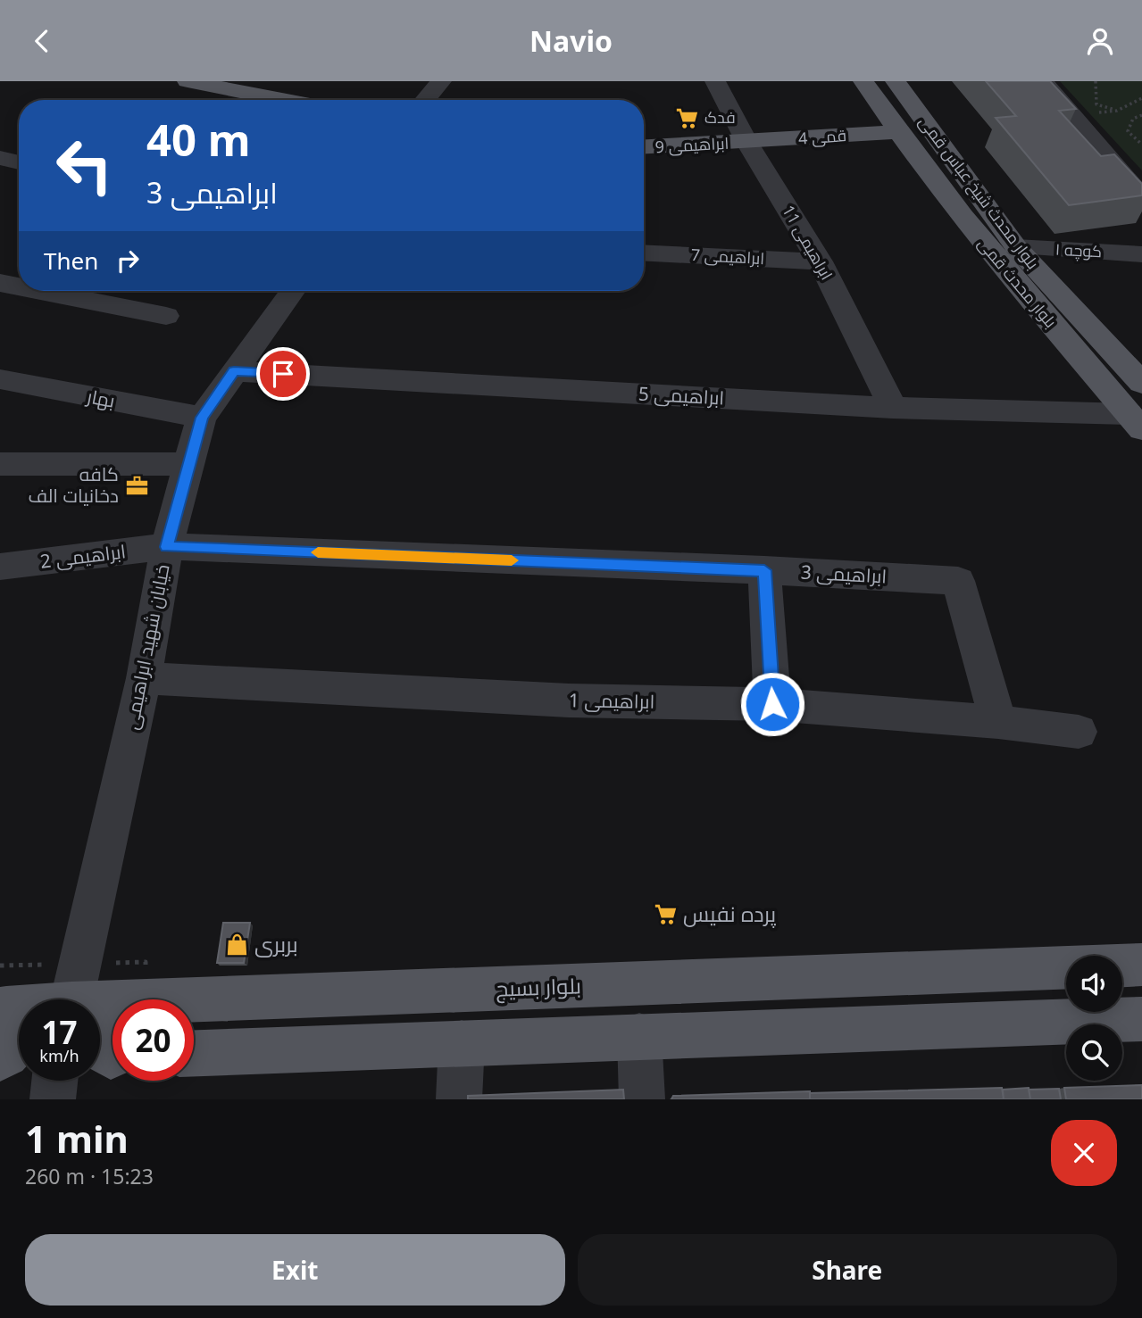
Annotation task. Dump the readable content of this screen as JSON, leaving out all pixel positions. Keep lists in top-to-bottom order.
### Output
{
  "streets": {
    "main road": [
      "قمی 4",
      "ابراهیمی 9",
      "بلوار محدث شیخ عباس قمی",
      "بلوار محدث قمی",
      "بلوار بسیج"
    ],
    "street": [
      "ابراهیمی 11",
      "کوچه ۱",
      "ابراهیمی 7",
      "ابراهیمی 5",
      "بهار",
      "ابراهیمی 2",
      "ابراهیمی 3",
      "خیابان شهید ابراهیمی",
      "ابراهیمی 1"
    ]
  },
  "crossings": [
    ["قمی 4", "ابراهیمی 9"],
    ["قمی 4", "بلوار محدث شیخ عباس قمی"],
    ["قمی 4", "ابراهیمی 11"],
    ["قمی 4", "بلوار محدث قمی"],
    ["ابراهیمی 9", "ابراهیمی 11"],
    ["بلوار محدث شیخ عباس قمی", "کوچه ۱"],
    ["بلوار محدث شیخ عباس قمی", "بلوار محدث قمی"],
    ["ابراهیمی 11", "ابراهیمی 7"],
    ["ابراهیمی 11", "ابراهیمی 5"],
    ["بلوار محدث قمی", "ابراهیمی 5"],
    ["ابراهیمی 5", "خیابان شهید ابراهیمی"],
    ["بهار", "خیابان شهید ابراهیمی"],
    ["ابراهیمی 2", "ابراهیمی 3"],
    ["ابراهیمی 2", "خیابان شهید ابراهیمی"],
    ["ابراهیمی 3", "خیابان شهید ابراهیمی"],
    ["ابراهیمی 3", "ابراهیمی 1"],
    ["خیابان شهید ابراهیمی", "ابراهیمی 1"]
  ],
  "places": {
    "supermarket": ["فدک", "پرده نفیس"],
    "office": ["کافه دخانیات الف"],
    "shop": ["بربری"]
  },
  "page": {
    "header": "Navio",
    "turn": ["40 m", "ابراهیمی 3"],
    "then": "Then",
    "speed": "17 km/h",
    "limit": "20",
    "heading": ["1 min", "260 m · 15:23"],
    "buttons": ["Exit", "Share"]
  }
}
